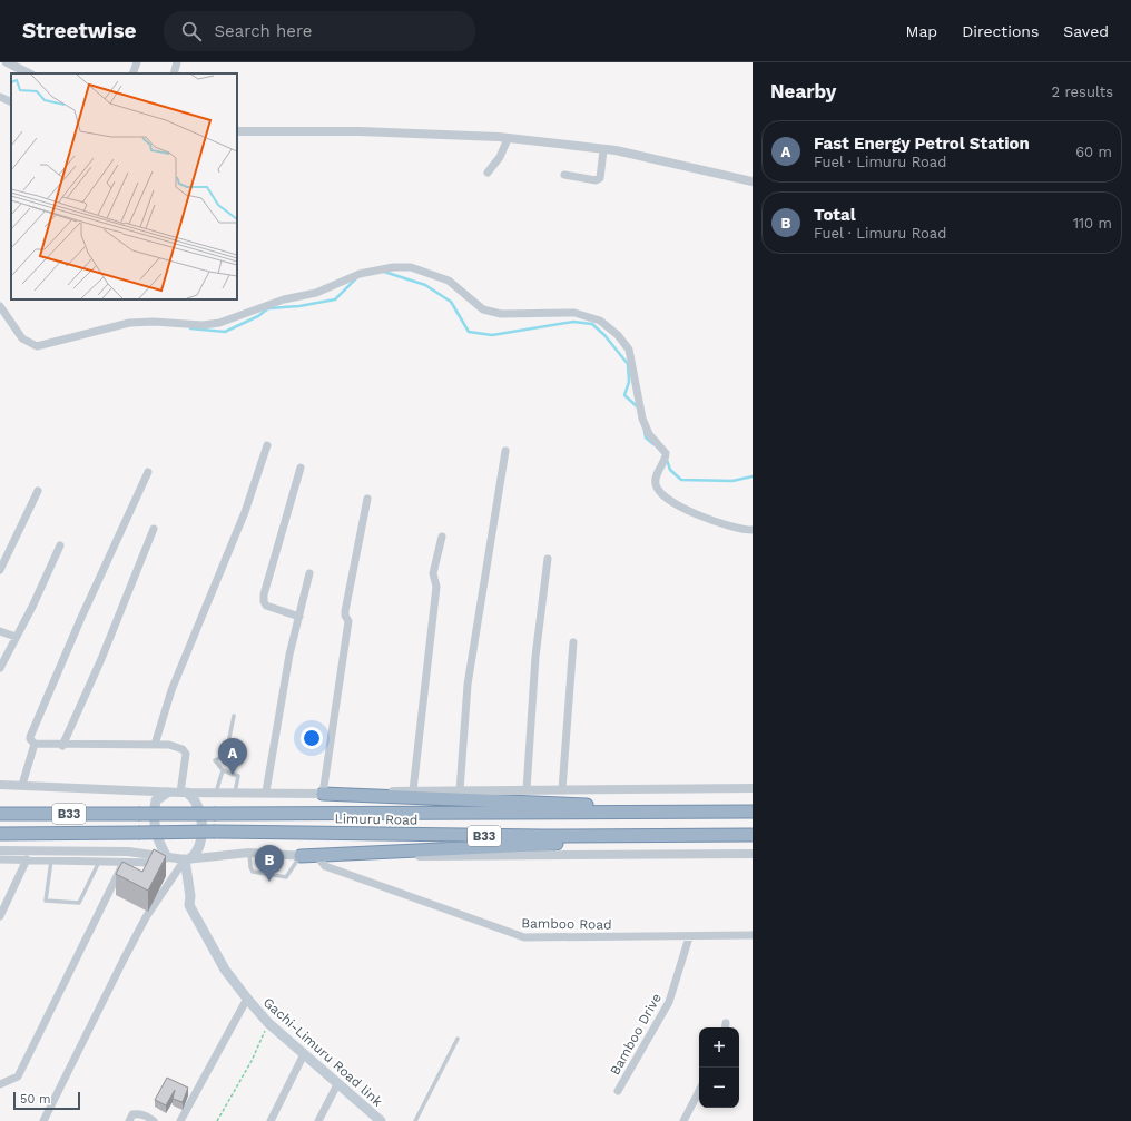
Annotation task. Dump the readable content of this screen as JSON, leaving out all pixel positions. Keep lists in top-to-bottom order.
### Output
{
  "streets": {
    "highway": ["B33", "Limuru Road"],
    "main road": ["Gachi-Limuru Road link"],
    "street": ["Bamboo Road", "Bamboo Drive"]
  },
  "crossings": [
    ["Bamboo Road", "Bamboo Drive"]
  ],
  "scale_bar": "50 m",
  "page": {
    "header": "Streetwise",
    "search": "Search here",
    "nav": ["Map", "Directions", "Saved"],
    "heading": ["Nearby", "2 results"],
    "list": [
      {
        "mark": "A",
        "name": "Fast Energy Petrol Station",
        "note": "Fuel · Limuru Road",
        "value": "60 m"
      },
      {
        "mark": "B",
        "name": "Total",
        "note": "Fuel · Limuru Road",
        "value": "110 m"
      }
    ],
    "pins": ["A", "B"],
    "map_buttons": ["+", "−"],
    "scale": "50 m"
  }
}
